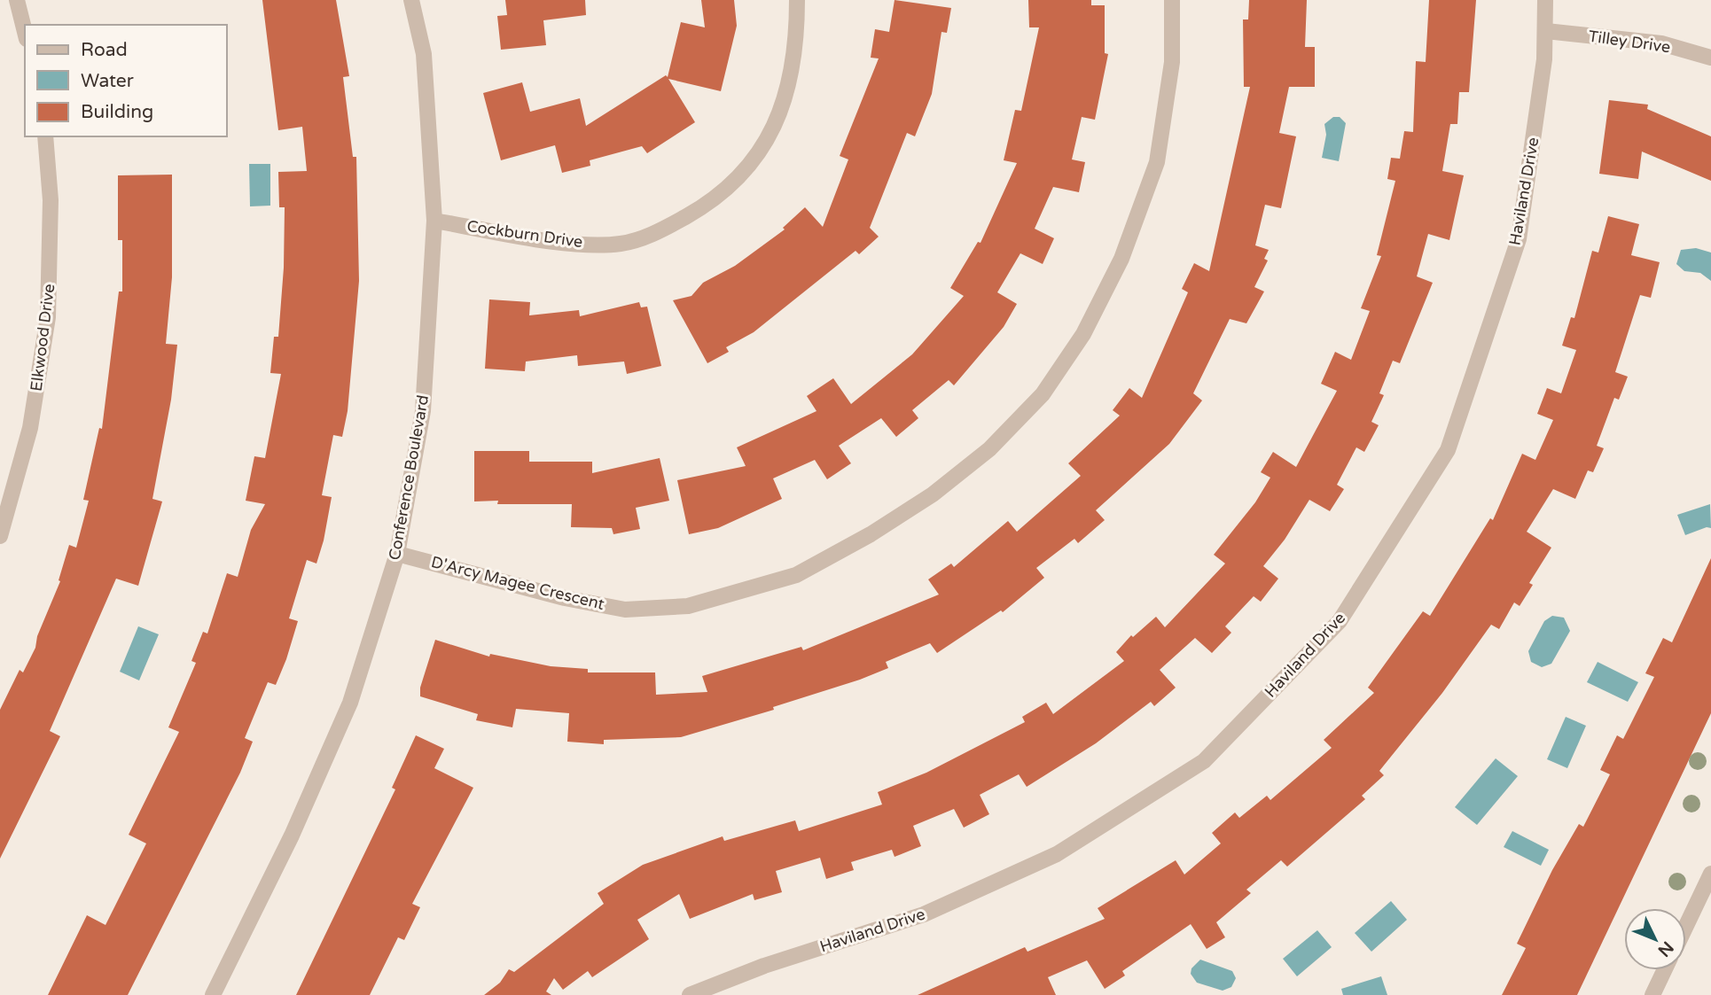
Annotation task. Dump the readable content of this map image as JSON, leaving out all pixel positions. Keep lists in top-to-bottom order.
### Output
{
  "streets": {
    "street": [
      "Tilley Drive",
      "Haviland Drive",
      "Cockburn Drive",
      "Elkwood Drive",
      "Conference Boulevard",
      "D'Arcy Magee Crescent"
    ]
  },
  "crossings": [
    ["Tilley Drive", "Haviland Drive"],
    ["Cockburn Drive", "Conference Boulevard"],
    ["Conference Boulevard", "D'Arcy Magee Crescent"]
  ],
  "legend": ["Road", "Water", "Building"],
  "north": "bottom right"
}
